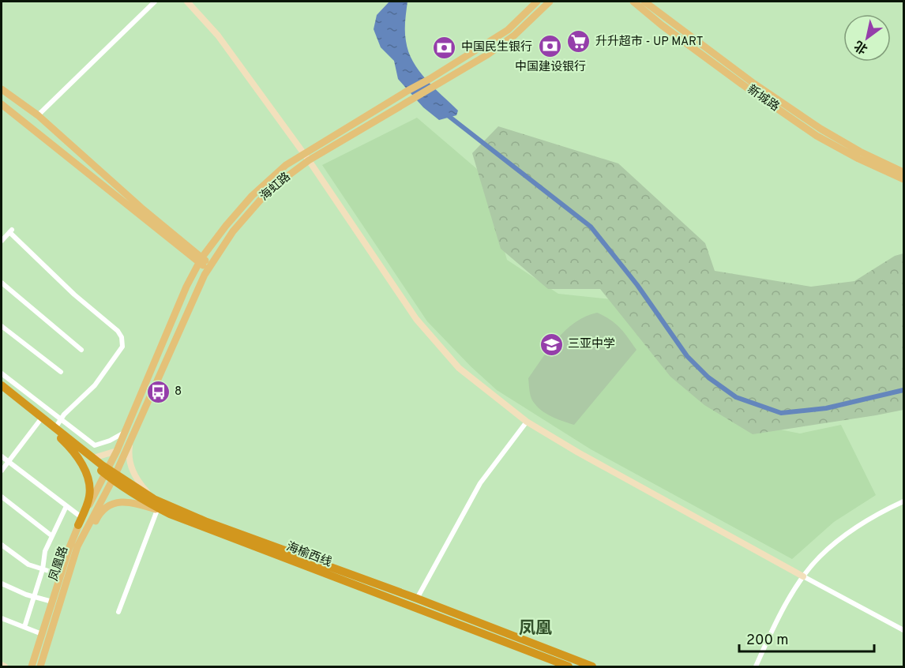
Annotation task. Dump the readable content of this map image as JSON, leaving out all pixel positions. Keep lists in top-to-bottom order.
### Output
{
  "streets": {
    "highway": ["海榆西线", "凤凰路"],
    "main road": ["新城路", "海虹路"]
  },
  "crossings": [
    ["海虹路", "海榆西线"],
    ["海虹路", "凤凰路"],
    ["海榆西线", "凤凰路"]
  ],
  "districts": ["凤凰"],
  "places": {
    "supermarket": ["升升超市 - UP MART"],
    "bank": ["中国建设银行", "中国民生银行"],
    "school or university": ["三亚中学"],
    "bus stop": ["8"]
  },
  "scale_bar": "200 m",
  "north": "bottom left"
}
